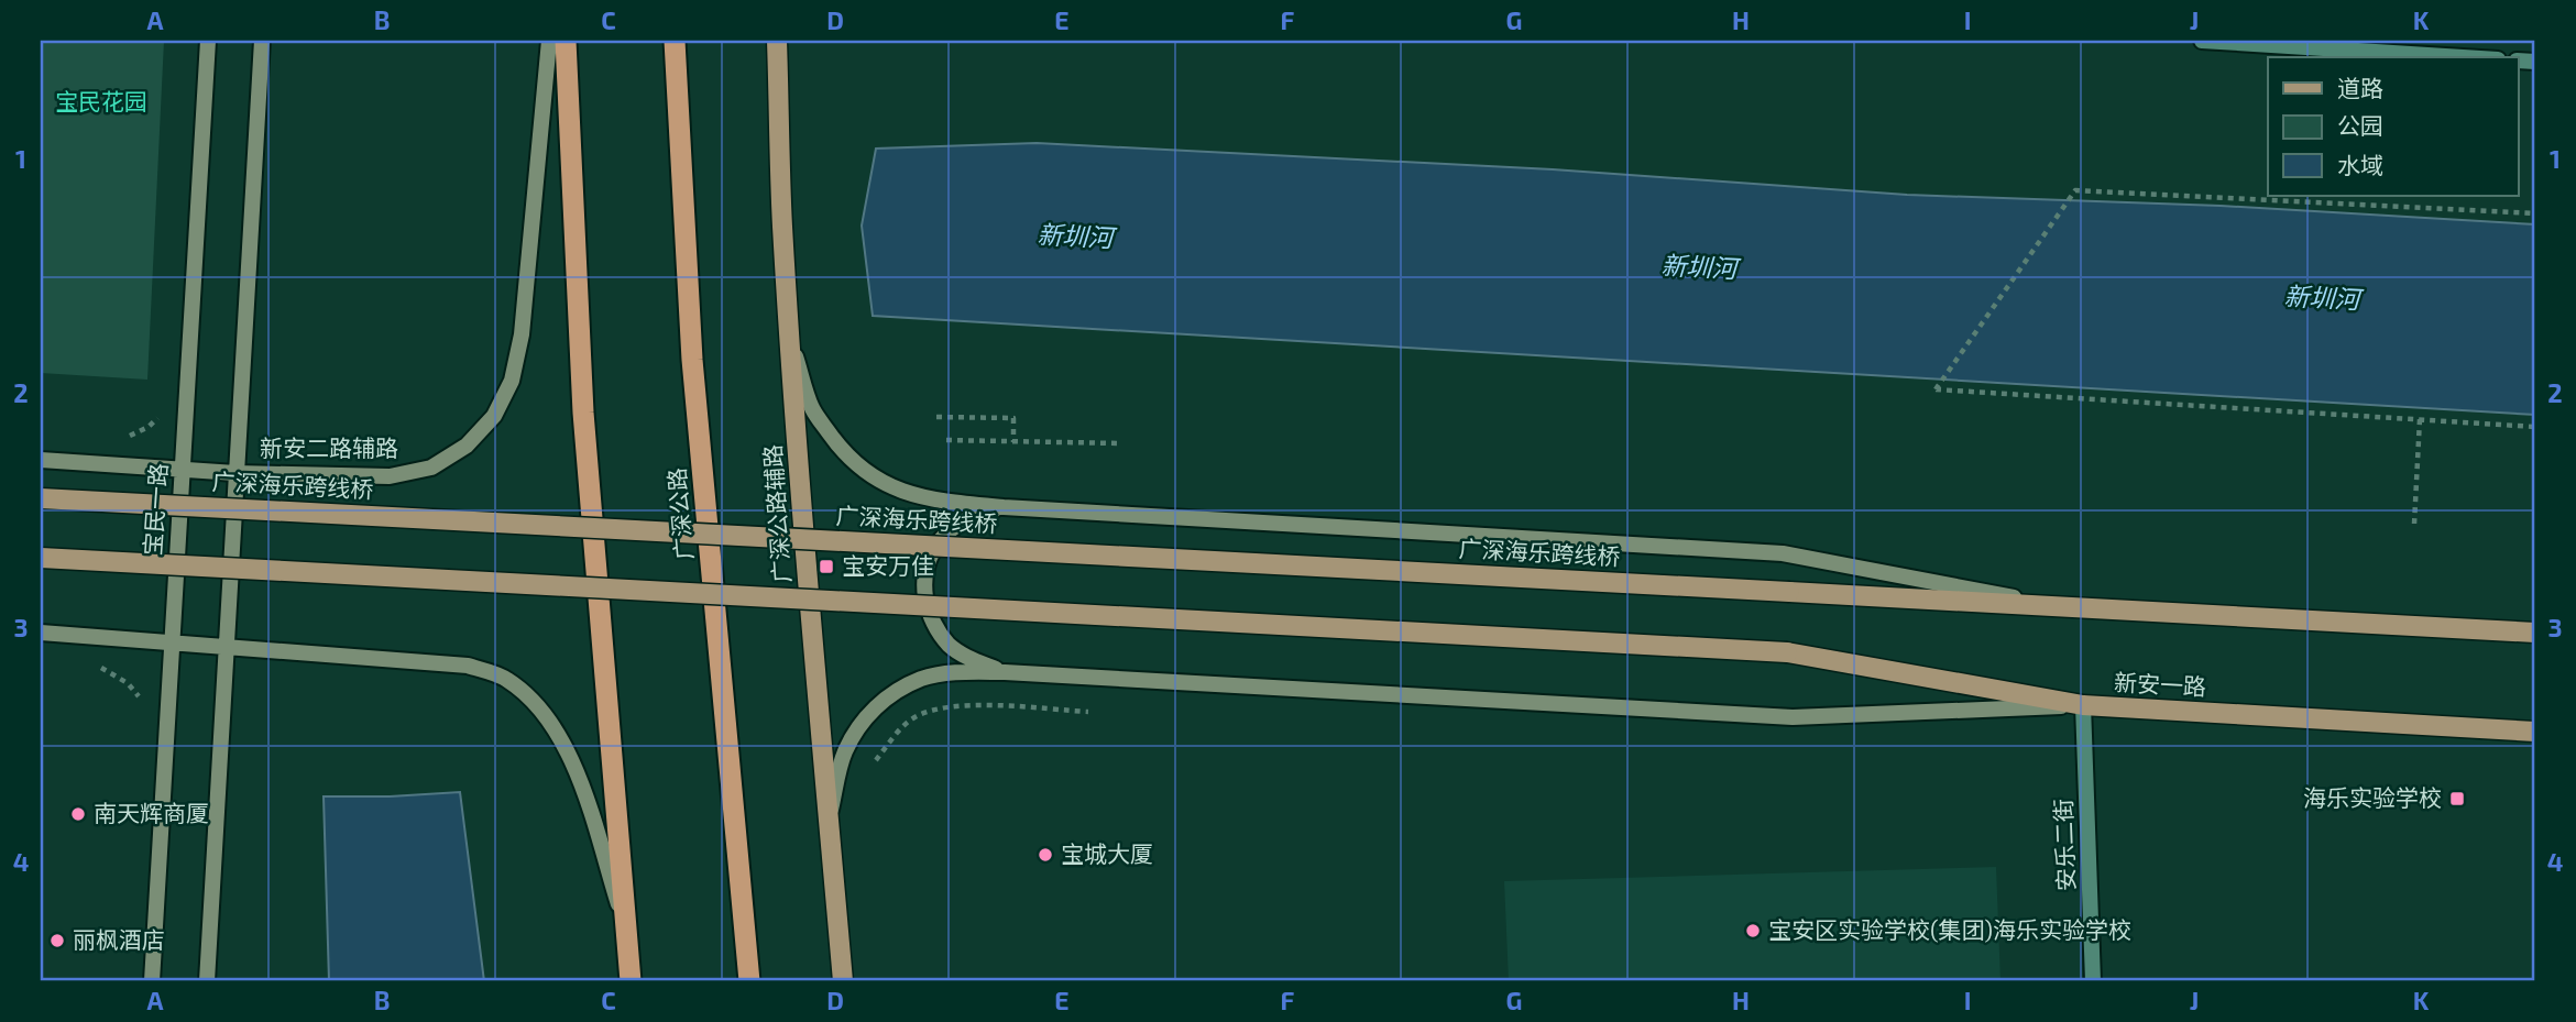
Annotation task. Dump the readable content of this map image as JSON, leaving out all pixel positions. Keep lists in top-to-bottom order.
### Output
{
  "streets": {
    "highway": ["广深公路"],
    "main road": [
      "新安二路辅路",
      "广深海乐跨线桥",
      "宝民一路",
      "广深公路辅路",
      "新安一路"
    ],
    "street": ["安乐二街"]
  },
  "crossings": [
    ["新安二路辅路", "宝民一路"],
    ["新安一路", "安乐二街"]
  ],
  "water": ["新圳河"],
  "parks": ["宝民花园"],
  "places": {
    "transit": ["宝安万佳", "海乐实验学校"],
    "other": [
      "南天辉商厦",
      "宝城大厦",
      "宝安区实验学校(集团)海乐实验学校",
      "丽枫酒店"
    ]
  },
  "legend": ["道路", "公园", "水域"],
  "grid": {
    "columns": [
      "A",
      "B",
      "C",
      "D",
      "E",
      "F",
      "G",
      "H",
      "I",
      "J",
      "K"
    ],
    "rows": [
      "1",
      "2",
      "3",
      "4"
    ]
  }
}
